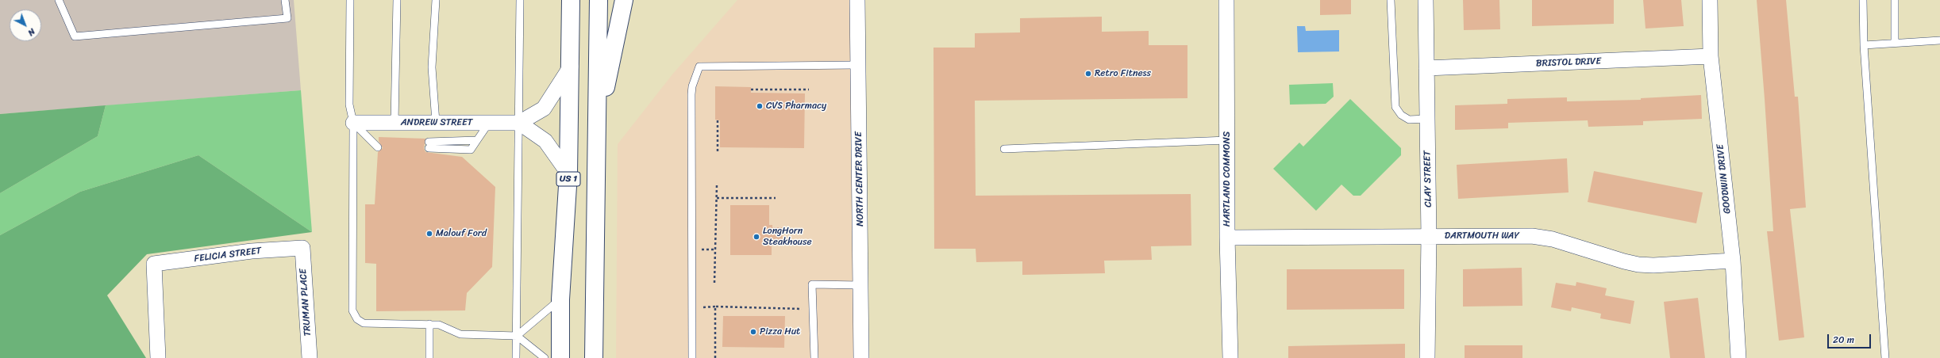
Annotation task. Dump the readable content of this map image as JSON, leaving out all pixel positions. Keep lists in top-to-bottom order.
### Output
{
  "streets": {
    "highway": ["US 1"],
    "street": [
      "BRISTOL DRIVE",
      "ANDREW STREET",
      "NORTH CENTER DRIVE",
      "HARTLAND COMMONS",
      "CLAY STREET",
      "GOODWIN DRIVE",
      "DARTMOUTH WAY",
      "FELICIA STREET",
      "TRUMAN PLACE"
    ]
  },
  "crossings": [
    ["BRISTOL DRIVE", "CLAY STREET"],
    ["BRISTOL DRIVE", "GOODWIN DRIVE"],
    ["HARTLAND COMMONS", "DARTMOUTH WAY"],
    ["CLAY STREET", "DARTMOUTH WAY"],
    ["GOODWIN DRIVE", "DARTMOUTH WAY"],
    ["FELICIA STREET", "TRUMAN PLACE"]
  ],
  "places": [
    "Retro Fitness",
    "CVS Pharmacy",
    "Malouf Ford",
    "LongHorn Steakhouse",
    "Pizza Hut"
  ],
  "scale_bar": "20 m",
  "north": "bottom right"
}
